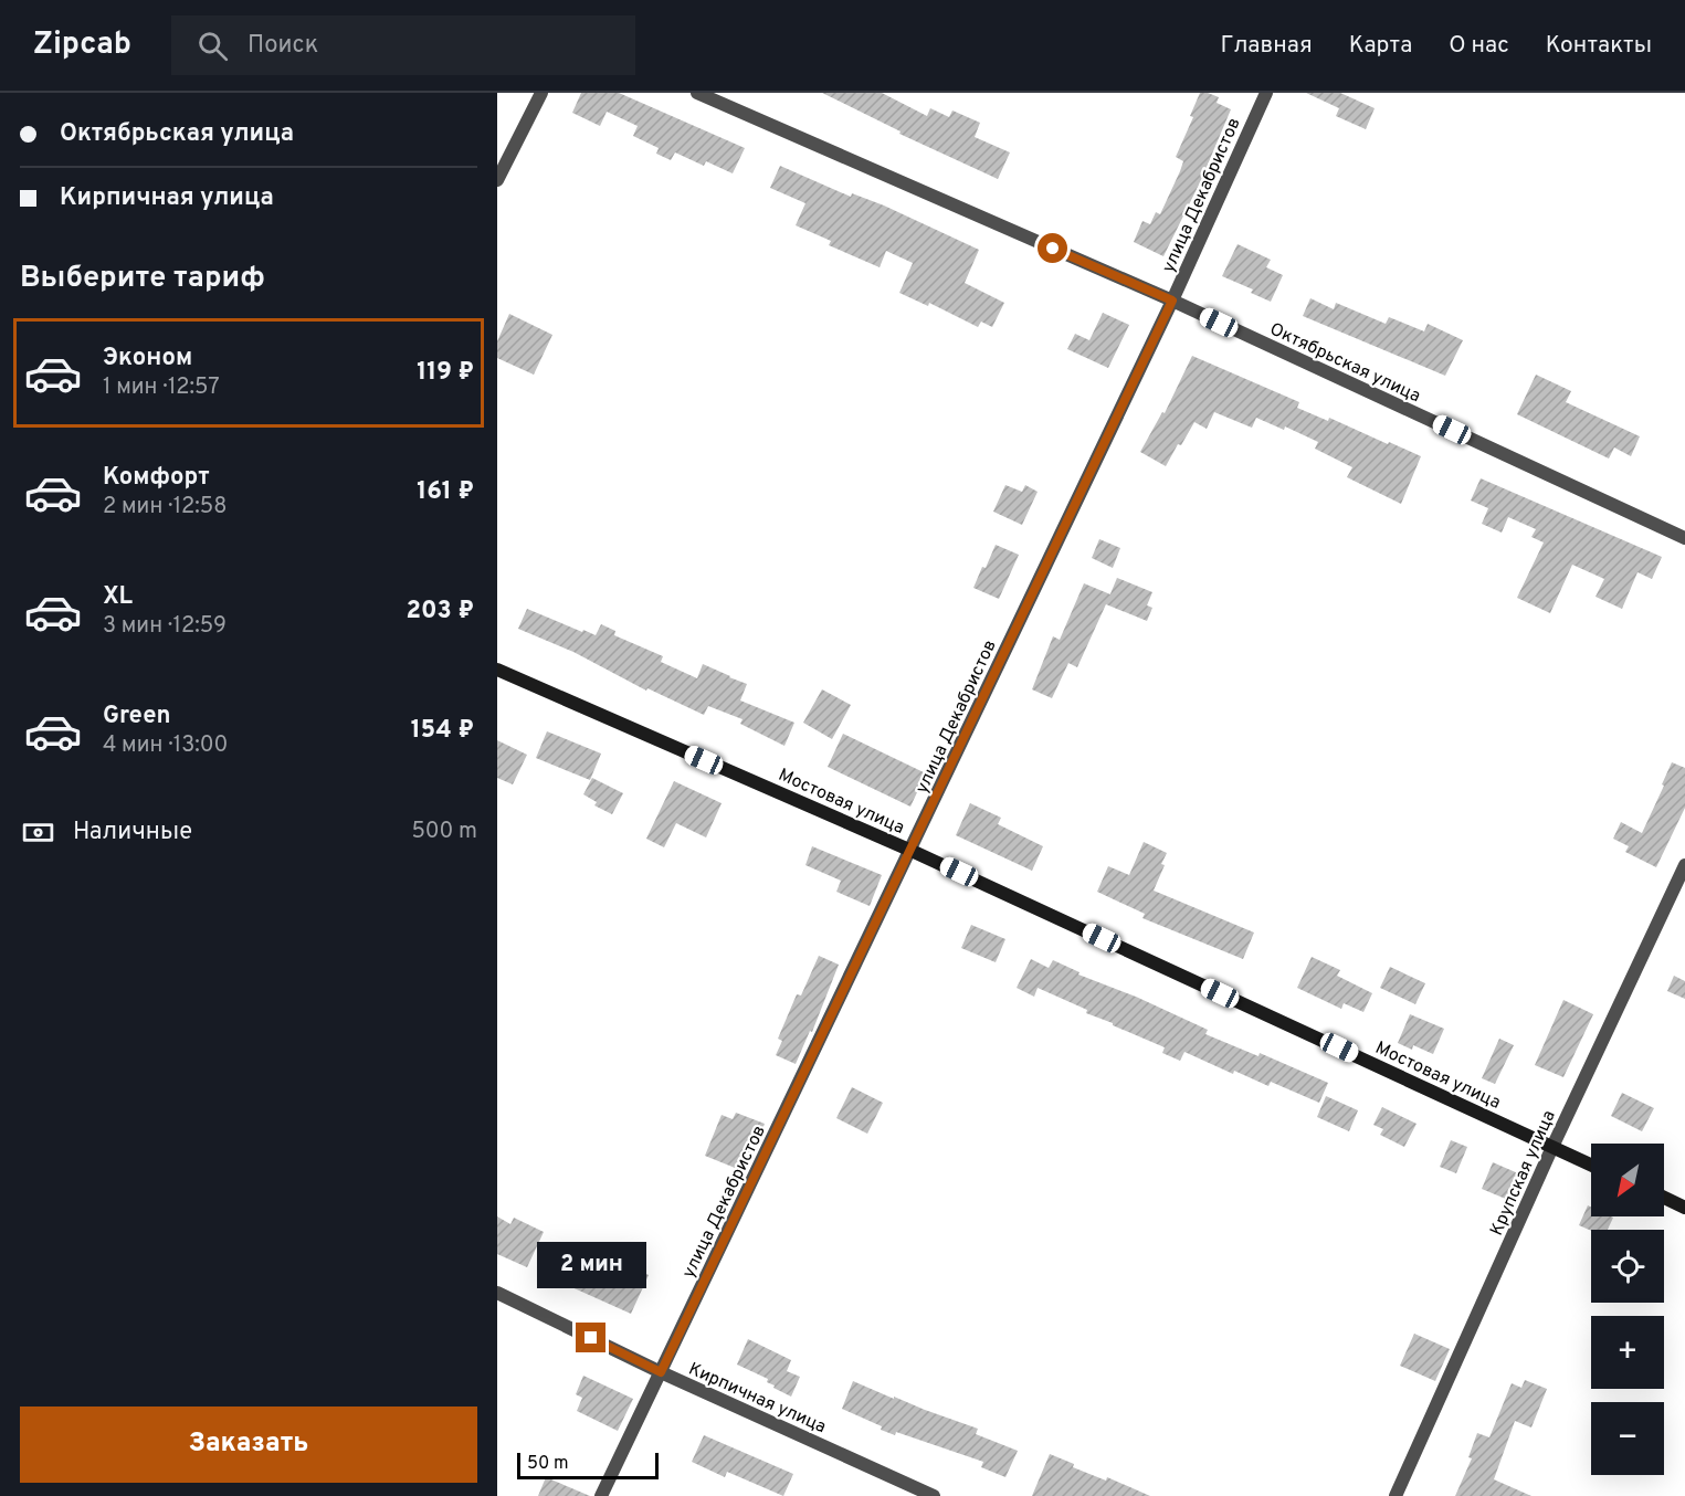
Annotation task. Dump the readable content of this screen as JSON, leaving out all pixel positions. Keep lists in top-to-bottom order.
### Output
{
  "streets": {
    "street": [
      "улица Декабристов",
      "Октябрьская улица",
      "Мостовая улица",
      "Крупская улица",
      "Кирпичная улица"
    ]
  },
  "crossings": [
    ["улица Декабристов", "Октябрьская улица"],
    ["улица Декабристов", "Мостовая улица"],
    ["улица Декабристов", "Кирпичная улица"],
    ["Мостовая улица", "Крупская улица"]
  ],
  "scale_bar": "50 m",
  "north": "bottom left",
  "page": {
    "header": "Zipcab",
    "search": "Поиск",
    "nav": [
      "Главная",
      "Карта",
      "О нас",
      "Контакты"
    ],
    "banner": ["Октябрьская улица", "Кирпичная улица"],
    "heading": "Выберите тариф",
    "list": [
      {
        "name": "Эконом",
        "note": "1 мин · 12:57",
        "value": "119 ₽"
      },
      {
        "name": "Комфорт",
        "note": "2 мин · 12:58",
        "value": "161 ₽"
      },
      {
        "name": "XL",
        "note": "3 мин · 12:59",
        "value": "203 ₽"
      },
      {
        "name": "Green",
        "note": "4 мин · 13:00",
        "value": "154 ₽"
      }
    ],
    "pay": ["Наличные", "500 m"],
    "map_buttons": ["+", "−"],
    "bubble": "2 мин",
    "buttons": "Заказать",
    "scale": "50 m"
  }
}
